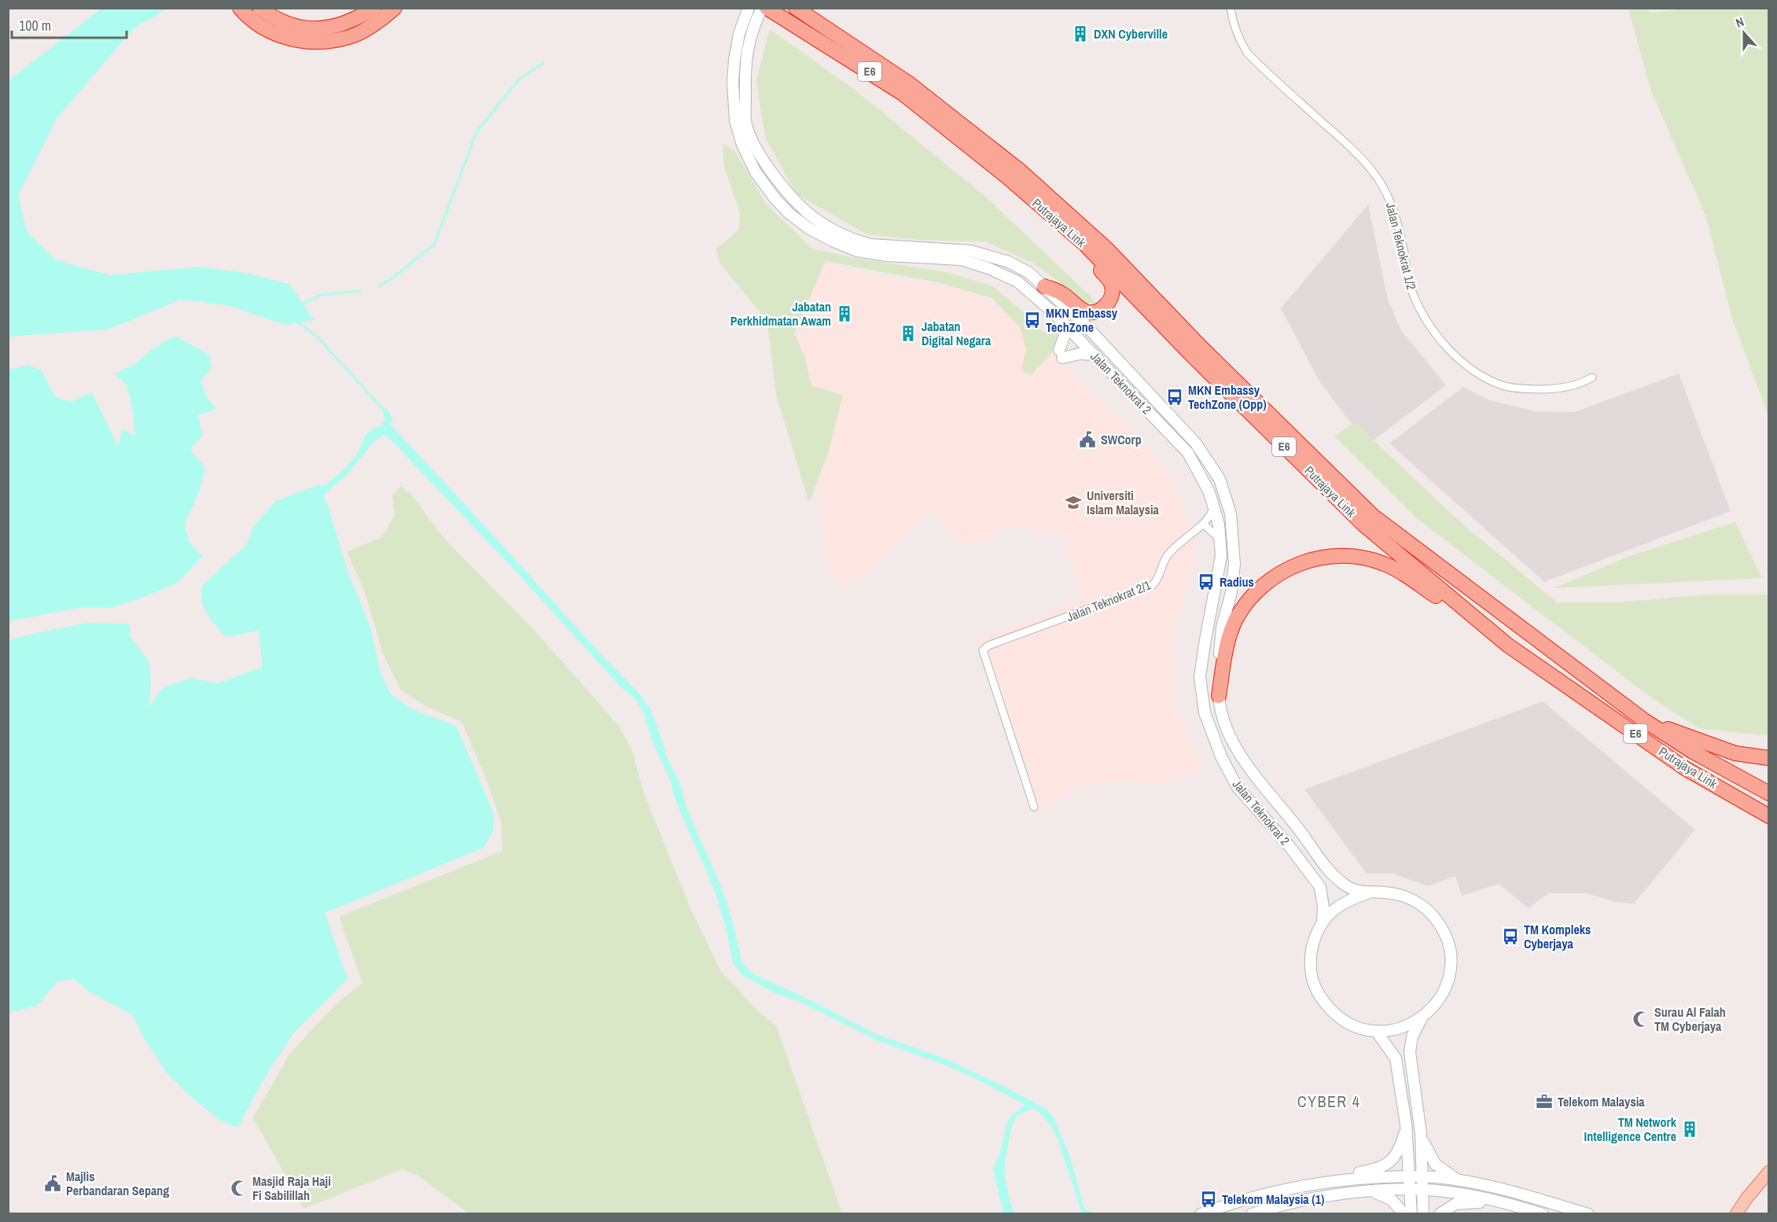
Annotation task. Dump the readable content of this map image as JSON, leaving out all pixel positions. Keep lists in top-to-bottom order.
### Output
{
  "streets": {
    "highway": ["E6", "Putrajaya Link"],
    "main road": ["Jalan Teknokrat 2"],
    "street": ["Jalan Teknokrat 1/2", "Jalan Teknokrat 2/1"]
  },
  "crossings": [
    ["Jalan Teknokrat 2", "Jalan Teknokrat 2/1"]
  ],
  "districts": ["CYBER 4"],
  "places": {
    "building": [
      "DXN Cyberville",
      "Jabatan Perkhidmatan Awam",
      "Jabatan Digital Negara",
      "TM Network Intelligence Centre"
    ],
    "bus stop": [
      "MKN Embassy TechZone",
      "MKN Embassy TechZone (Opp)",
      "Radius",
      "TM Kompleks Cyberjaya",
      "Telekom Malaysia (1)"
    ],
    "public building": ["SWCorp", "Majlis Perbandaran Sepang"],
    "school or university": ["Universiti Islam Malaysia"],
    "mosque": ["Surau Al Falah TM Cyberjaya", "Masjid Raja Haji Fi Sabilillah"],
    "office": ["Telekom Malaysia"]
  },
  "scale_bar": "100 m",
  "north": "top"
}
